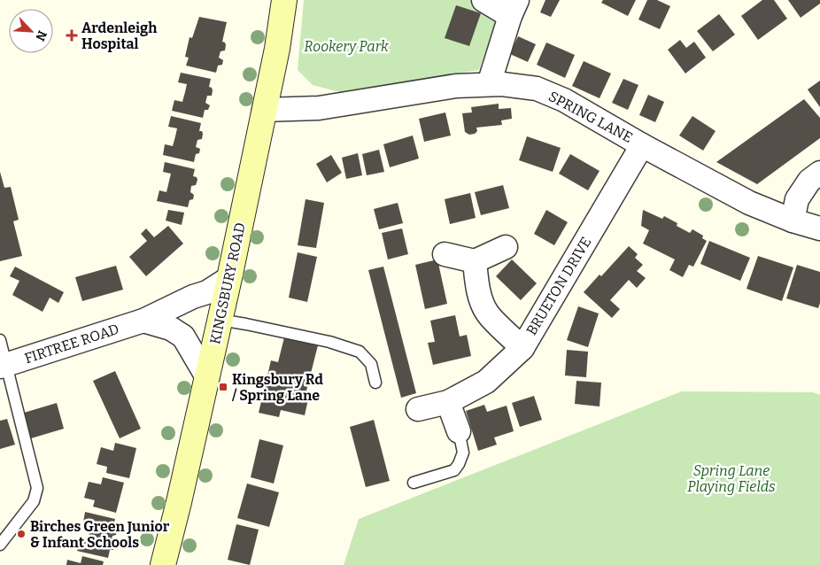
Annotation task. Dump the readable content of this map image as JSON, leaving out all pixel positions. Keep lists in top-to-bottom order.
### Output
{
  "streets": {
    "street": [
      "SPRING LANE",
      "KINGSBURY ROAD",
      "BRUETON DRIVE",
      "FIRTREE ROAD"
    ]
  },
  "crossings": [
    ["SPRING LANE", "KINGSBURY ROAD"],
    ["SPRING LANE", "BRUETON DRIVE"],
    ["KINGSBURY ROAD", "FIRTREE ROAD"]
  ],
  "parks": ["Rookery Park", "Spring Lane Playing Fields"],
  "places": {
    "health": ["Ardenleigh Hospital"],
    "transit": ["Kingsbury Rd / Spring Lane"],
    "other": ["Birches Green Junior & Infant Schools"]
  },
  "north": "bottom right"
}
